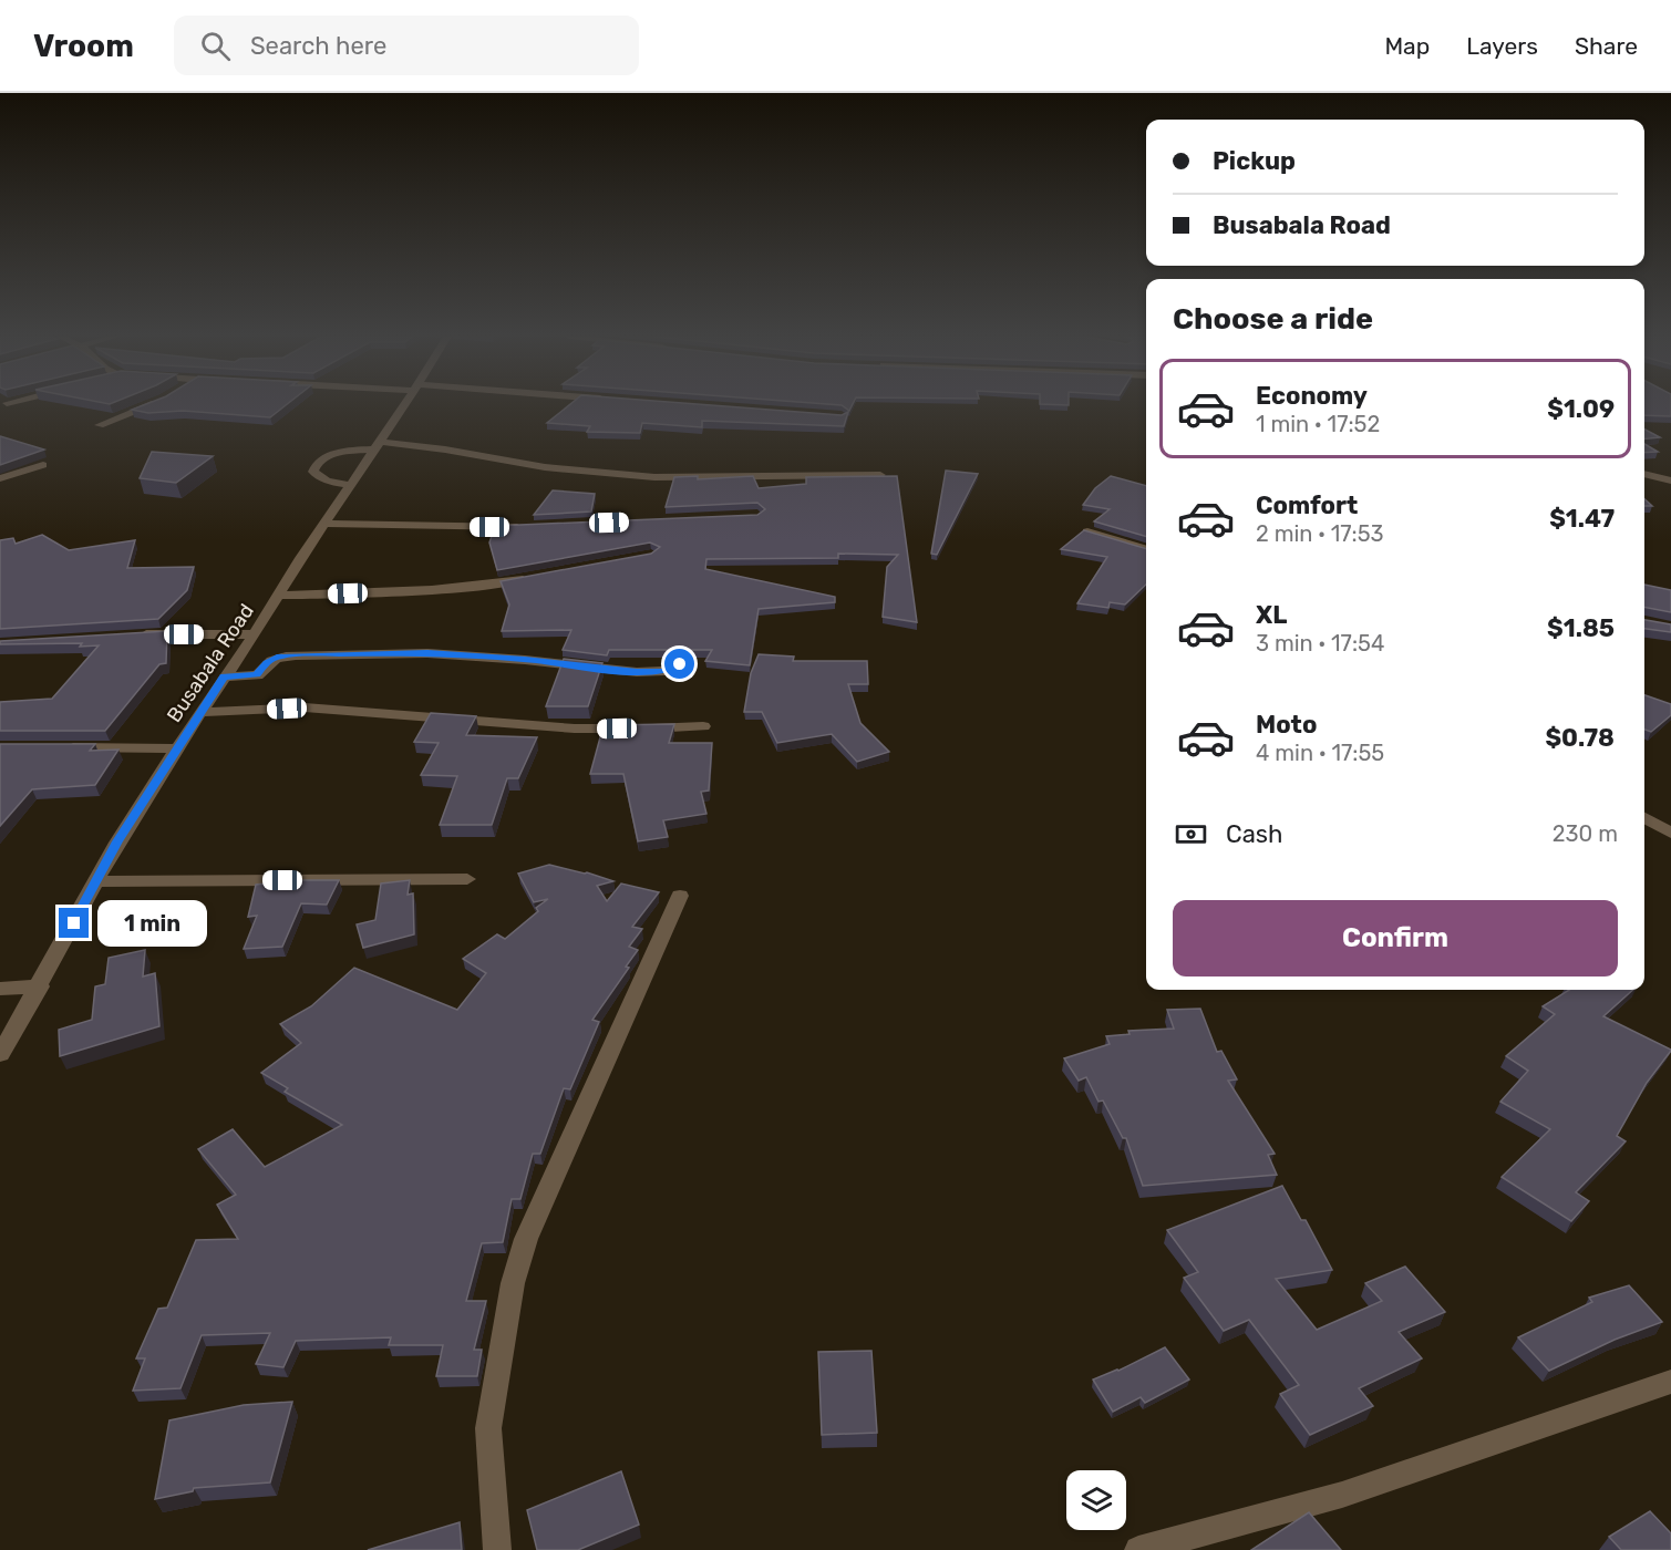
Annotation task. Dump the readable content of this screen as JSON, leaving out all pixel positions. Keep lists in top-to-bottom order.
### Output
{
  "streets": {
    "street": ["Busabala Road"]
  },
  "page": {
    "header": "Vroom",
    "search": "Search here",
    "nav": ["Map", "Layers", "Share"],
    "banner": ["Pickup", "Busabala Road"],
    "heading": "Choose a ride",
    "list": [
      {
        "name": "Economy",
        "note": "1 min · 17:52",
        "value": "$1.09"
      },
      {
        "name": "Comfort",
        "note": "2 min · 17:53",
        "value": "$1.47"
      },
      {
        "name": "XL",
        "note": "3 min · 17:54",
        "value": "$1.85"
      },
      {
        "name": "Moto",
        "note": "4 min · 17:55",
        "value": "$0.78"
      }
    ],
    "pay": ["Cash", "230 m"],
    "buttons": "Confirm",
    "bubble": "1 min"
  }
}
